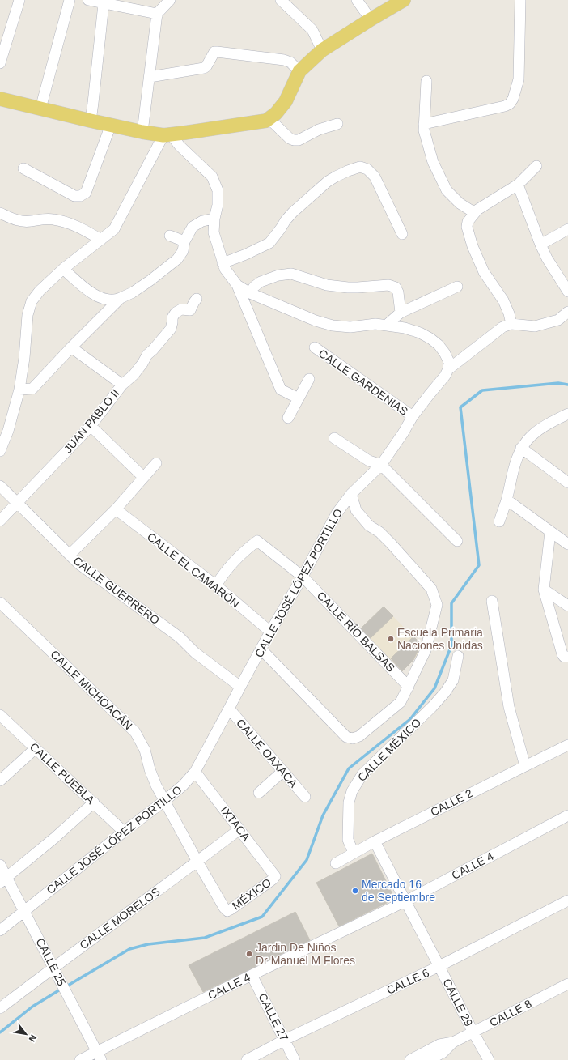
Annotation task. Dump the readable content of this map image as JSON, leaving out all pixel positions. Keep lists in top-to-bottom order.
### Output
{
  "streets": {
    "street": [
      "CALLE GARDENIAS",
      "JUAN PABLO II",
      "CALLE EL CAMARÓN",
      "CALLE JOSÉ LÓPEZ PORTILLO",
      "CALLE GUERRERO",
      "CALLE RÍO BALSAS",
      "CALLE MICHOACÁN",
      "CALLE MÉXICO",
      "CALLE OAXACA",
      "CALLE PUEBLA",
      "CALLE 2",
      "IXTACA",
      "CALLE 4",
      "MÉXICO",
      "CALLE MORELOS",
      "CALLE 25",
      "CALLE 6",
      "CALLE 29",
      "CALLE 8",
      "CALLE 27"
    ]
  },
  "crossings": [
    ["CALLE GARDENIAS", "CALLE JOSÉ LÓPEZ PORTILLO"],
    ["JUAN PABLO II", "CALLE GUERRERO"],
    ["CALLE EL CAMARÓN", "CALLE JOSÉ LÓPEZ PORTILLO"],
    ["CALLE EL CAMARÓN", "CALLE RÍO BALSAS"],
    ["CALLE JOSÉ LÓPEZ PORTILLO", "CALLE GUERRERO"],
    ["CALLE JOSÉ LÓPEZ PORTILLO", "CALLE RÍO BALSAS"],
    ["CALLE JOSÉ LÓPEZ PORTILLO", "CALLE MICHOACÁN"],
    ["CALLE JOSÉ LÓPEZ PORTILLO", "CALLE OAXACA"],
    ["CALLE JOSÉ LÓPEZ PORTILLO", "CALLE PUEBLA"],
    ["CALLE JOSÉ LÓPEZ PORTILLO", "IXTACA"],
    ["CALLE JOSÉ LÓPEZ PORTILLO", "CALLE 25"],
    ["CALLE MICHOACÁN", "MÉXICO"],
    ["CALLE MICHOACÁN", "CALLE MORELOS"],
    ["CALLE MÉXICO", "CALLE 2"],
    ["CALLE 2", "CALLE 29"],
    ["IXTACA", "MÉXICO"],
    ["IXTACA", "CALLE MORELOS"],
    ["CALLE 4", "CALLE 25"],
    ["CALLE 4", "CALLE 29"],
    ["CALLE 4", "CALLE 27"],
    ["CALLE MORELOS", "CALLE 25"],
    ["CALLE 6", "CALLE 29"],
    ["CALLE 6", "CALLE 27"],
    ["CALLE 29", "CALLE 8"]
  ],
  "places": ["Escuela Primaria Naciones Unidas", "Mercado 16 de Septiembre", "Jardin De Niños Dr Manuel M Flores"],
  "north": "bottom right"
}
